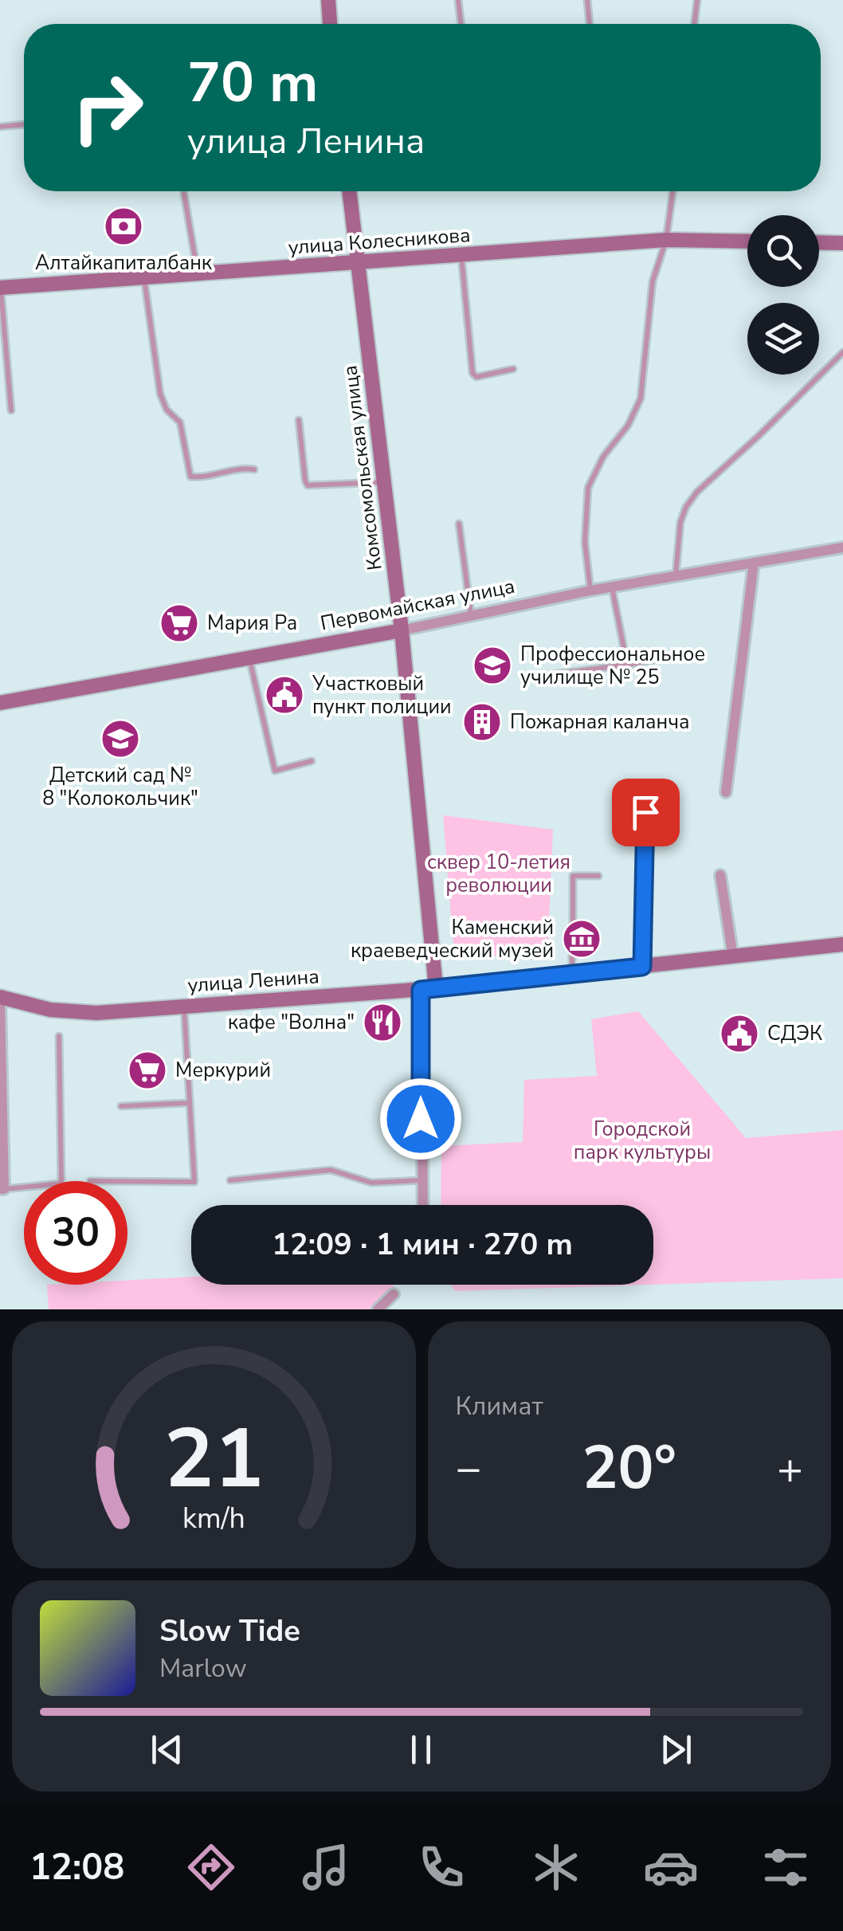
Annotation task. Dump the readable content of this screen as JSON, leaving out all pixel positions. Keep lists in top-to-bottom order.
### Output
{
  "streets": {
    "street": [
      "улица Колесникова",
      "Комсомольская улица",
      "Первомайская улица",
      "улица Ленина"
    ]
  },
  "crossings": [
    ["улица Колесникова", "Комсомольская улица"],
    ["Комсомольская улица", "Первомайская улица"],
    ["Комсомольская улица", "улица Ленина"]
  ],
  "parks": ["сквер 10-летия революции", "Городской парк культуры"],
  "places": {
    "bank": ["Алтайкапиталбанк"],
    "supermarket": ["Мария Ра", "Меркурий"],
    "school or university": ["Профессиональное училище № 25", "Детский сад № 8 \"Колокольчик\""],
    "public building": ["Участковый пункт полиции", "СДЭК"],
    "building": ["Пожарная каланча"],
    "museum": ["Каменский краеведческий музей"],
    "restaurant": ["кафе \"Волна\""]
  },
  "page": {
    "turn": ["70 m", "улица Ленина"],
    "limit": "30",
    "trip": "12:09 · 1 мин · 270 m",
    "tile": "Климат",
    "heat": ["−", "20°", "+"],
    "song": ["Slow Tide", "Marlow"],
    "tabs": "12:08",
    "gauge": ["21", "km/h"]
  }
}
